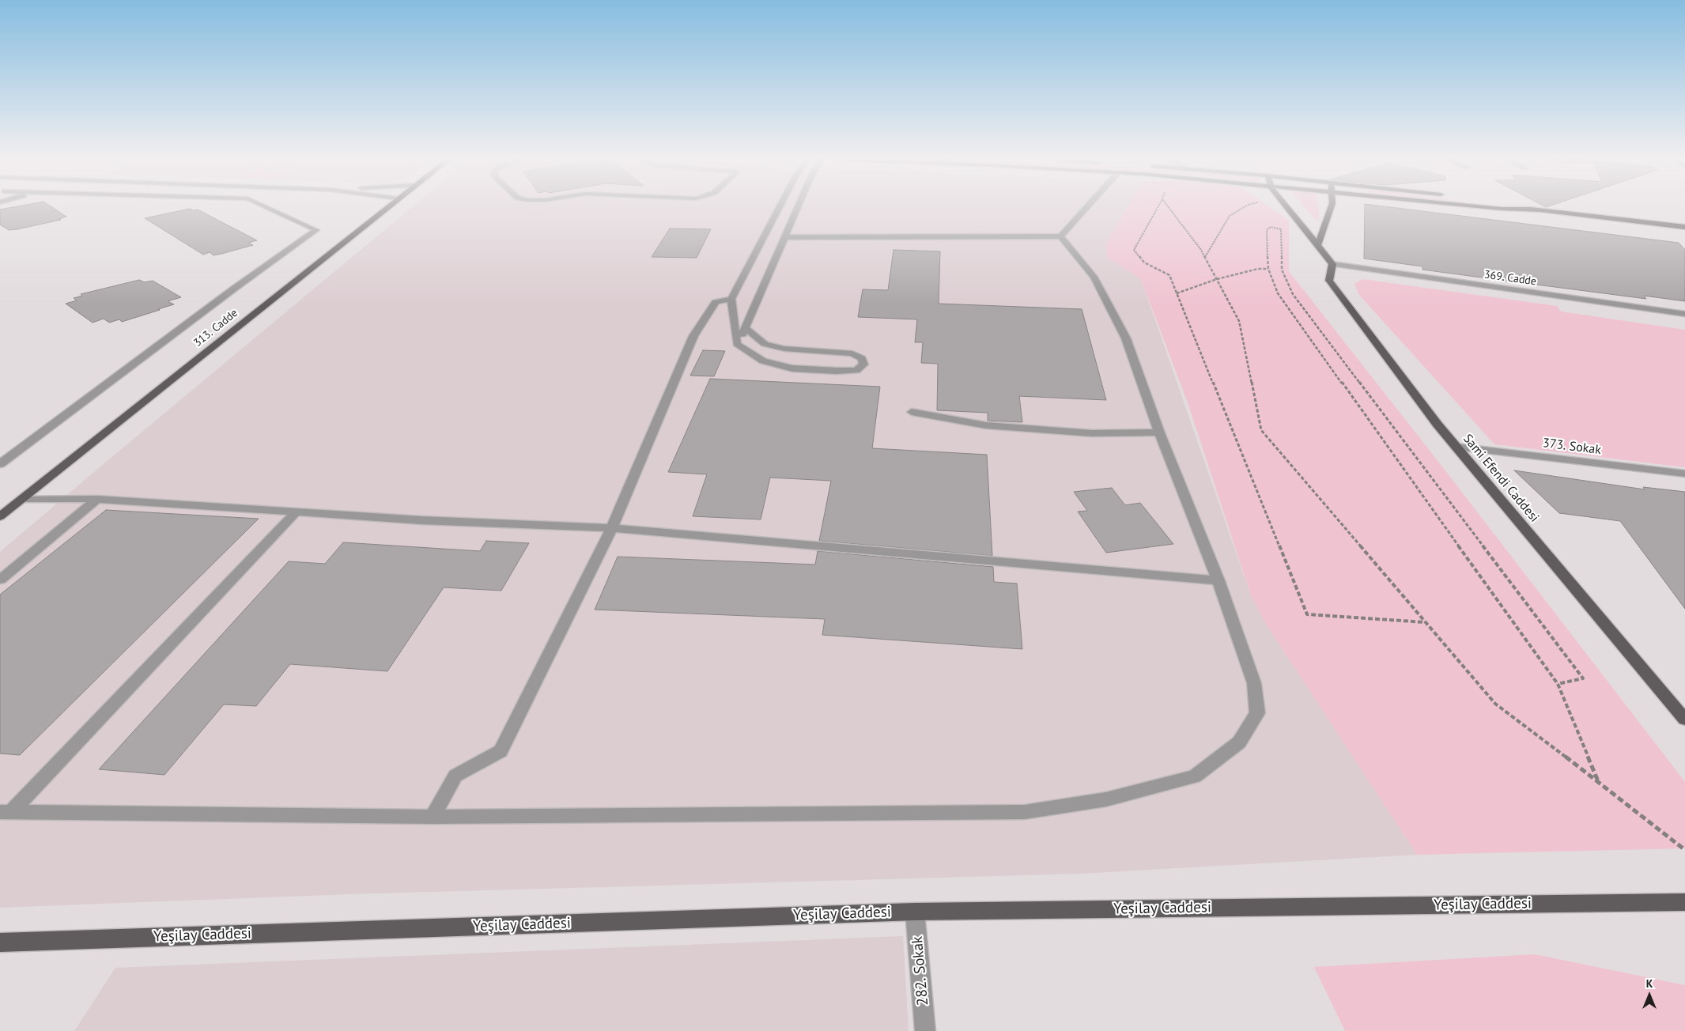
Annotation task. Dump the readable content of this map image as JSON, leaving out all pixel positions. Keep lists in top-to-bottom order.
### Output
{
  "streets": {
    "main road": ["313. Cadde", "Sami Efendi Caddesi", "Yeşilay Caddesi"],
    "street": ["369. Cadde", "373. Sokak", "282. Sokak"]
  },
  "crossings": [
    ["369. Cadde", "Sami Efendi Caddesi"],
    ["373. Sokak", "Sami Efendi Caddesi"],
    ["Yeşilay Caddesi", "282. Sokak"]
  ],
  "north": "top"
}
